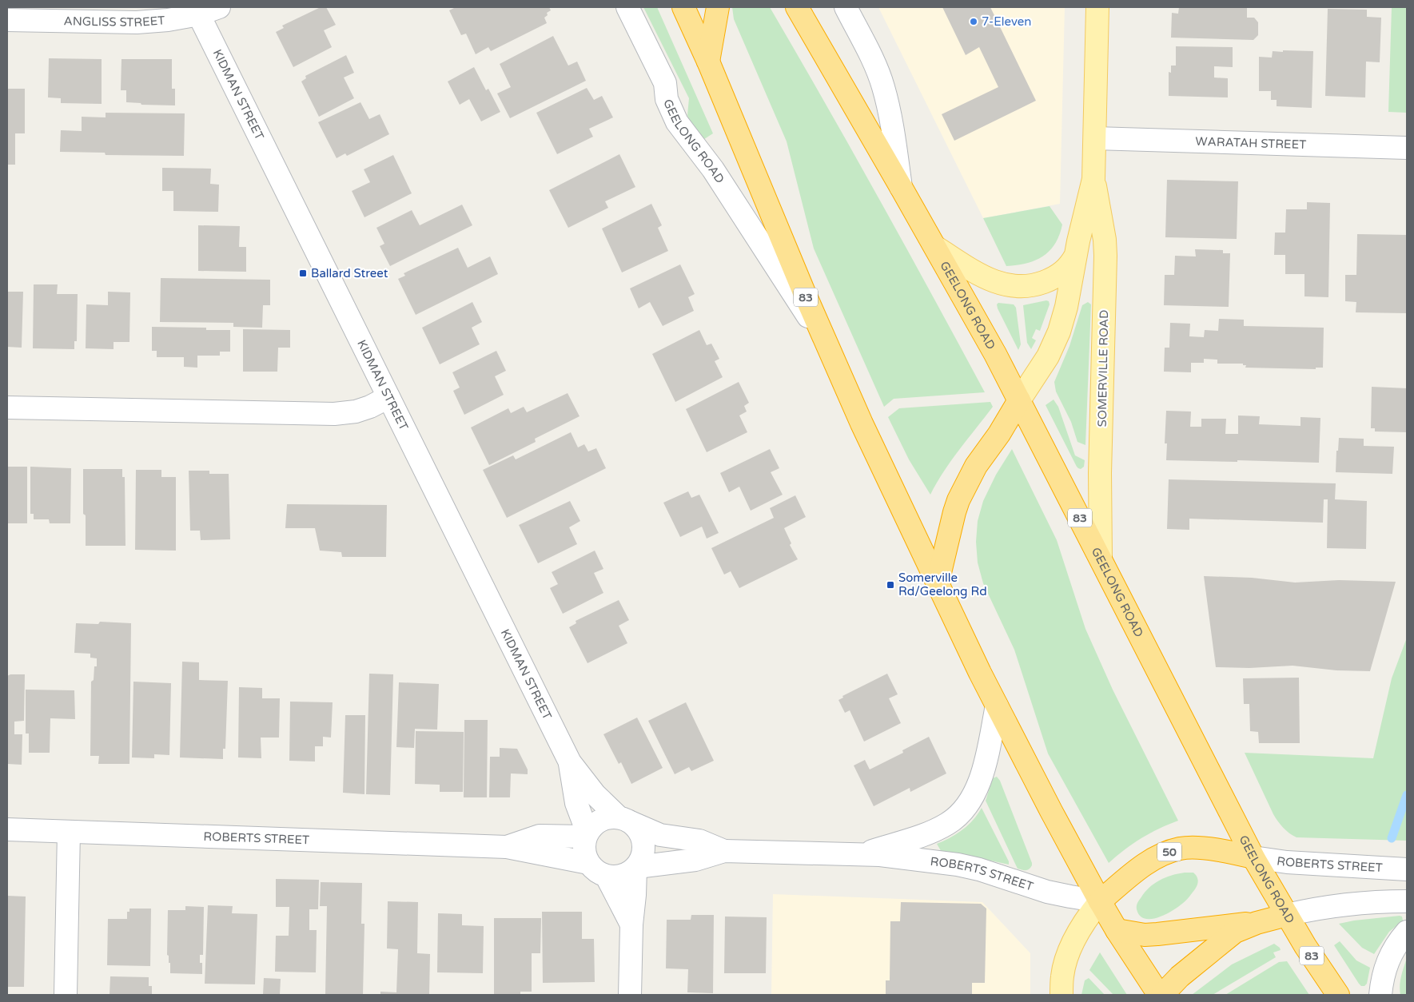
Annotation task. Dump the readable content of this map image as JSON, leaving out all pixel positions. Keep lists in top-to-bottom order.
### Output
{
  "streets": {
    "highway": ["GEELONG ROAD", "83", "50"],
    "main road": ["SOMERVILLE ROAD"],
    "street": [
      "ANGLISS STREET",
      "KIDMAN STREET",
      "WARATAH STREET",
      "ROBERTS STREET"
    ]
  },
  "crossings": [
    ["ANGLISS STREET", "KIDMAN STREET"],
    ["KIDMAN STREET", "ROBERTS STREET"],
    ["GEELONG ROAD", "SOMERVILLE ROAD"],
    ["GEELONG ROAD", "ROBERTS STREET"],
    ["GEELONG ROAD", "50"],
    ["WARATAH STREET", "SOMERVILLE ROAD"],
    ["ROBERTS STREET", "50"]
  ],
  "places": {
    "other": ["7-Eleven"],
    "transit": ["Ballard Street", "Somerville Rd/Geelong Rd"]
  }
}
